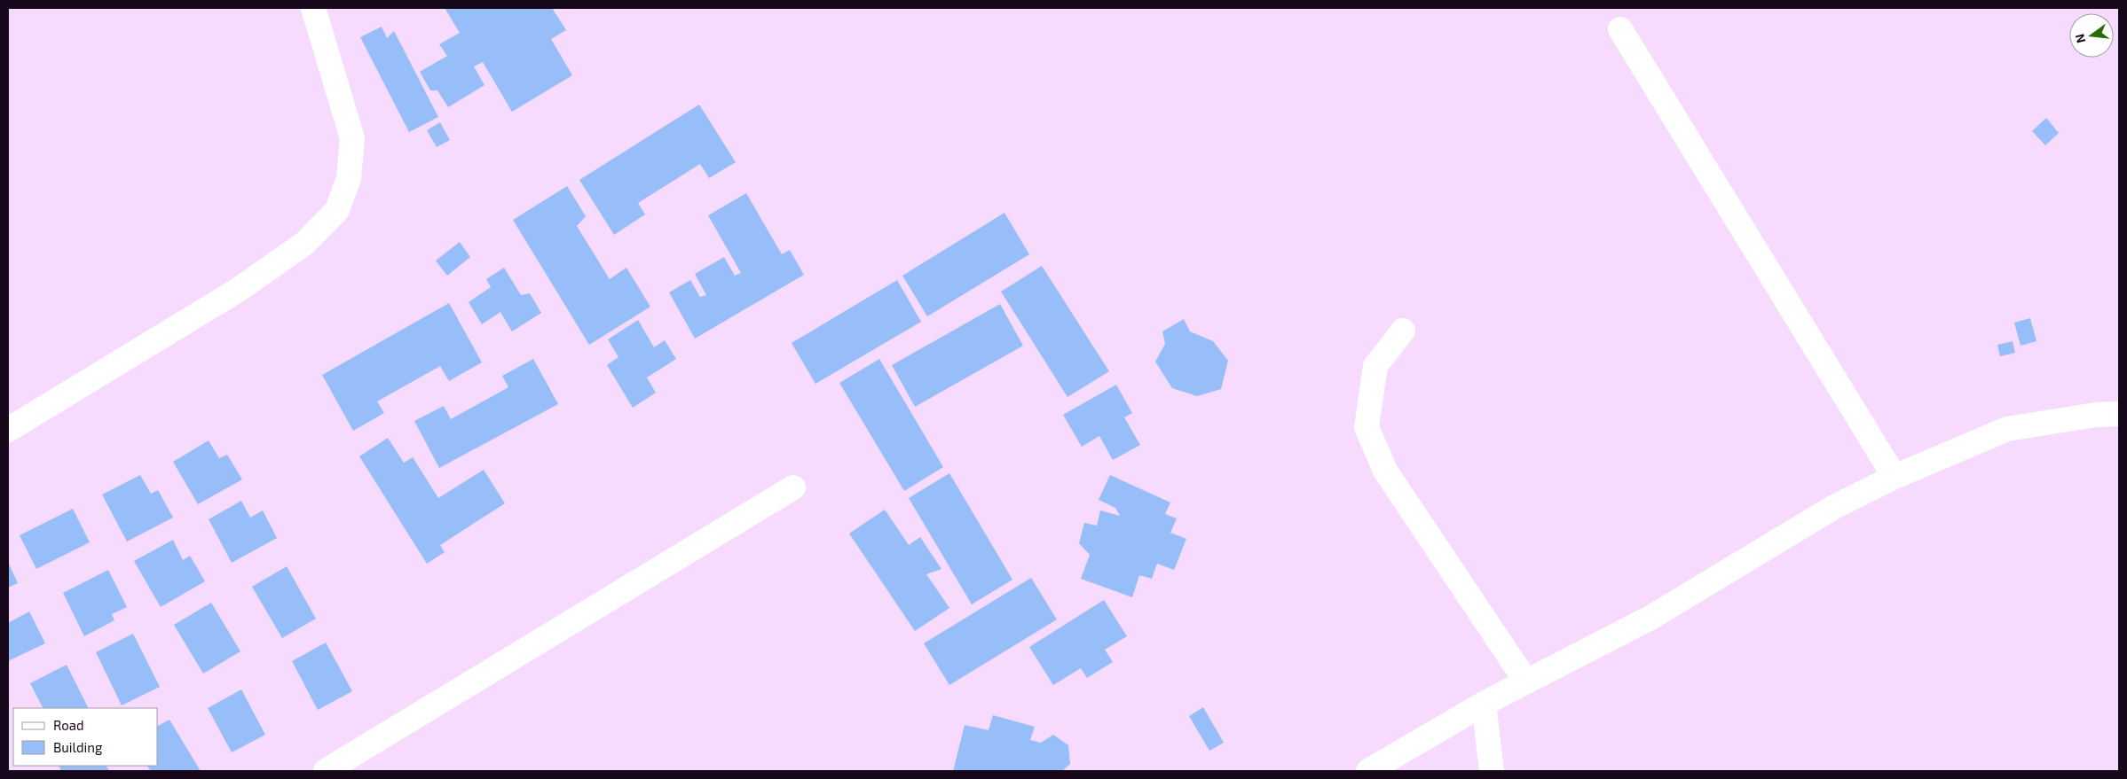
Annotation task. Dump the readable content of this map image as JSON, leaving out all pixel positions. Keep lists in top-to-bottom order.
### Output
{
  "legend": ["Road", "Building"],
  "north": "left"
}
